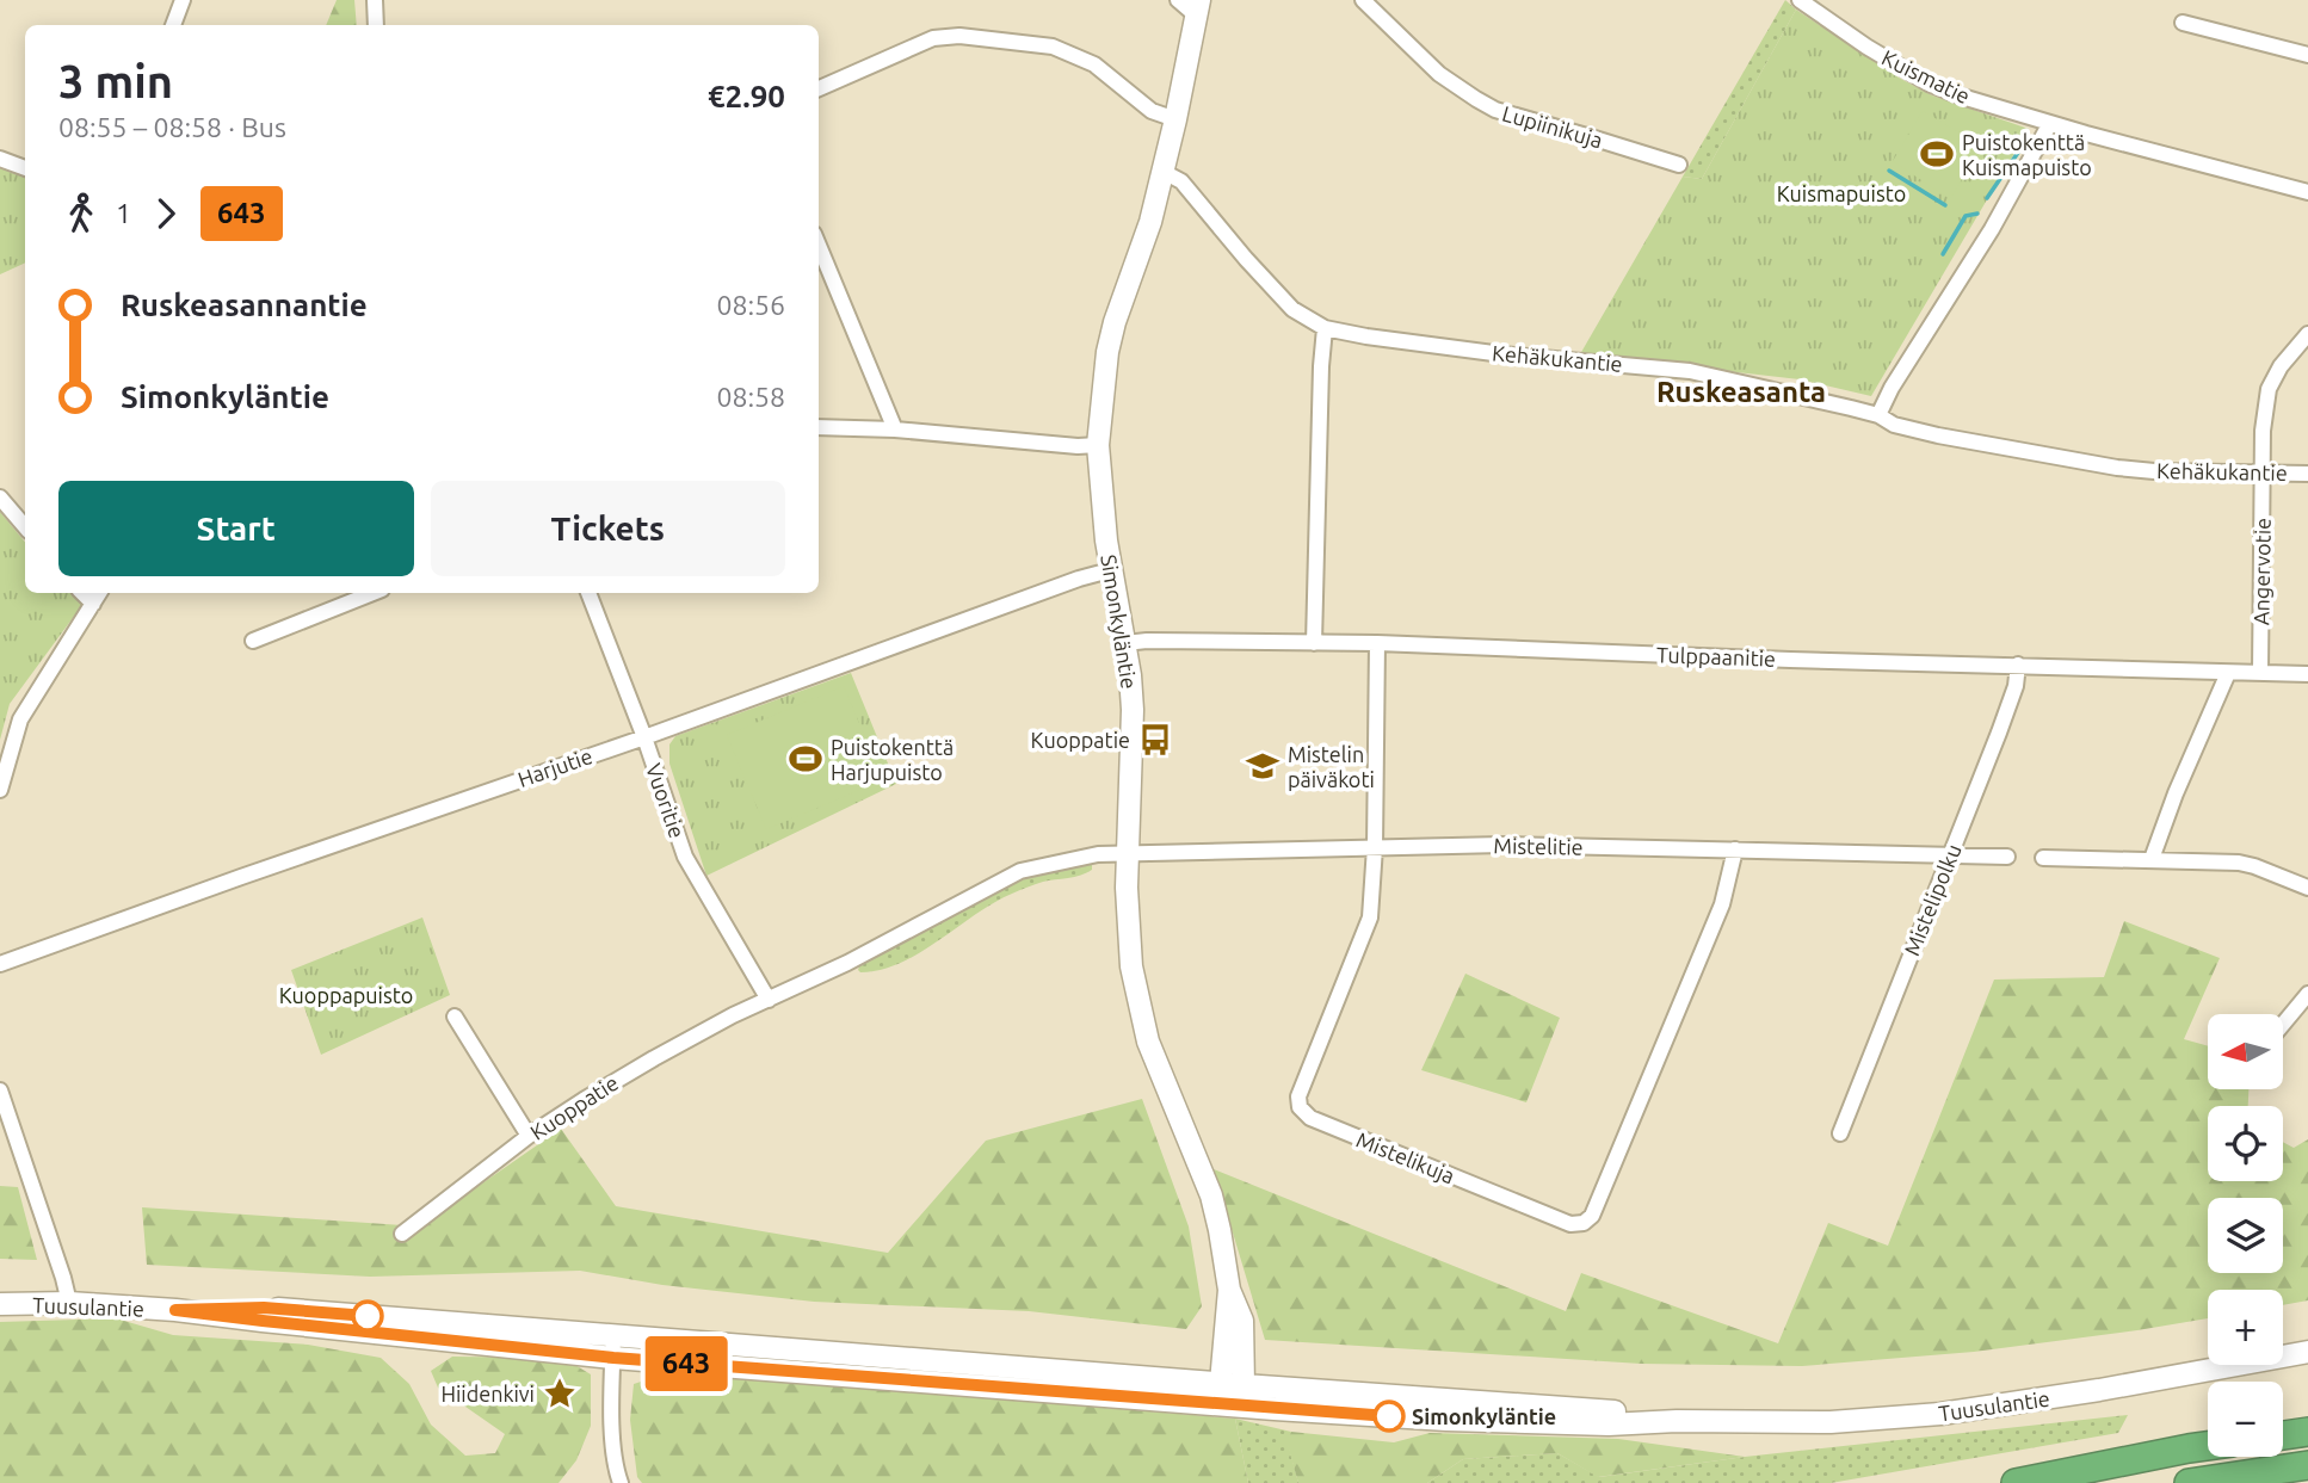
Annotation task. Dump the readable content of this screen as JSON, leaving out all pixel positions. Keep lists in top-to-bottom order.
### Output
{
  "streets": {
    "main road": ["Simonkyläntie", "Tuusulantie"],
    "street": [
      "Kuismatie",
      "Lupiinikuja",
      "Kehäkukantie",
      "Angervotie",
      "Tulppaanitie",
      "Harjutie",
      "Vuoritie",
      "Mistelitie",
      "Mistelipolku",
      "Kuoppatie",
      "Mistelikuja"
    ]
  },
  "crossings": [
    ["Kehäkukantie", "Angervotie"],
    ["Kehäkukantie", "Simonkyläntie"],
    ["Angervotie", "Tulppaanitie"],
    ["Simonkyläntie", "Tulppaanitie"],
    ["Simonkyläntie", "Harjutie"],
    ["Simonkyläntie", "Mistelitie"],
    ["Simonkyläntie", "Kuoppatie"],
    ["Simonkyläntie", "Tuusulantie"],
    ["Tulppaanitie", "Mistelipolku"],
    ["Tulppaanitie", "Mistelikuja"],
    ["Harjutie", "Vuoritie"],
    ["Vuoritie", "Kuoppatie"],
    ["Mistelitie", "Mistelipolku"],
    ["Mistelitie", "Kuoppatie"],
    ["Mistelitie", "Mistelikuja"]
  ],
  "districts": ["Ruskeasanta"],
  "parks": ["Kuismapuisto", "Kuoppapuisto"],
  "places": {
    "sports": ["Puistokenttä Kuismapuisto", "Puistokenttä Harjupuisto"],
    "bus stop": ["Kuoppatie"],
    "school or university": ["Mistelin päiväkoti"],
    "place": ["Hiidenkivi"],
    "other": ["Simonkyläntie"]
  },
  "lines": ["bus line 643"],
  "north": "left",
  "page": {
    "on_map": "643",
    "heading": ["3 min", "08:55 – 08:58 · Bus", "€2.90"],
    "legs": ["1", "643"],
    "list": [
      {
        "name": "Ruskeasannantie",
        "value": "08:56"
      },
      {
        "name": "Simonkyläntie",
        "value": "08:58"
      }
    ],
    "buttons": ["Start", "Tickets"],
    "map_buttons": ["+", "−"]
  }
}
